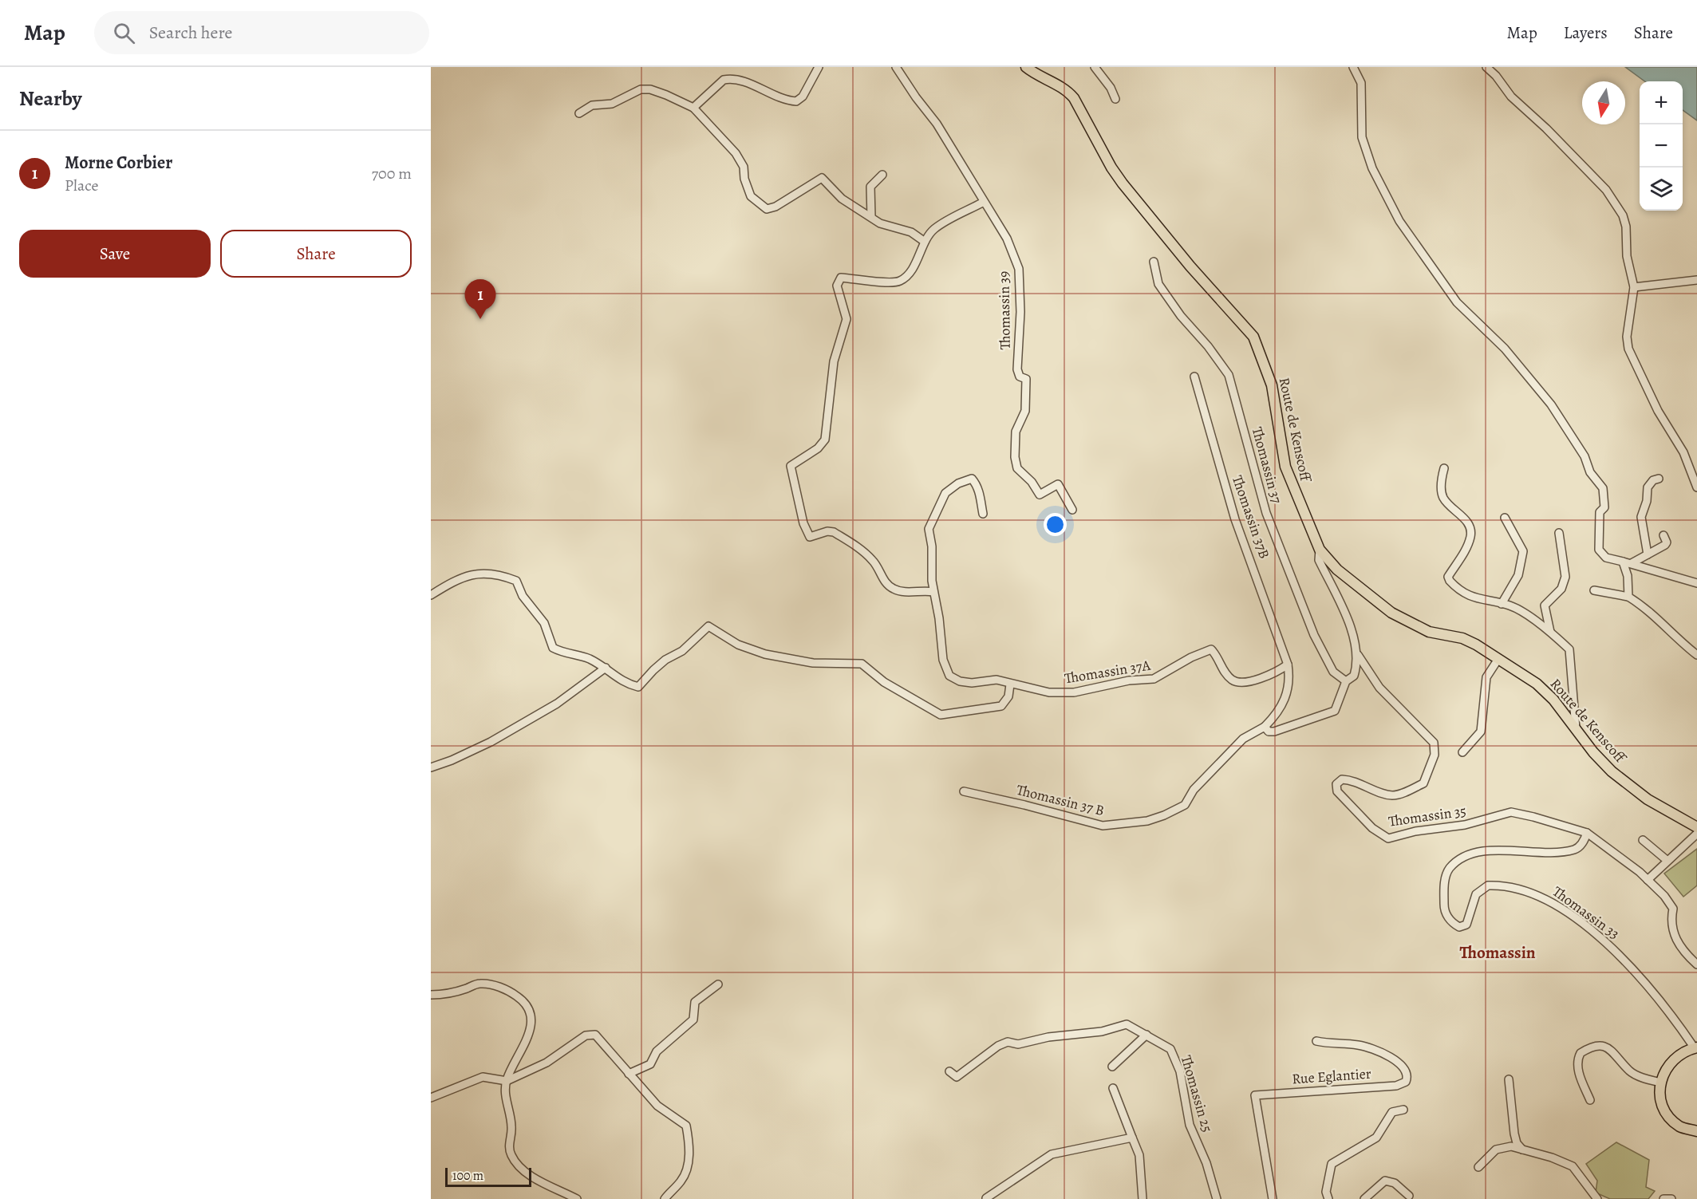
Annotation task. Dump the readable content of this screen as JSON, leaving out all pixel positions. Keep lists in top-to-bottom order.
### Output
{
  "streets": {
    "main road": ["Route de Kenscoff"],
    "street": [
      "Thomassin 39",
      "Thomassin 37",
      "Thomassin 37B",
      "Thomassin 37A",
      "Thomassin 37 B",
      "Thomassin 35",
      "Thomassin 33",
      "Rue Eglantier",
      "Thomassin 25"
    ]
  },
  "crossings": [
    ["Thomassin 37B", "Thomassin 37A"],
    ["Thomassin 35", "Thomassin 33"]
  ],
  "districts": ["Thomassin"],
  "scale_bar": "100 m",
  "north": "bottom",
  "page": {
    "header": "Map",
    "search": "Search here",
    "nav": ["Map", "Layers", "Share"],
    "heading": "Nearby",
    "map_buttons": ["+", "−"],
    "list": [
      {
        "mark": "1",
        "name": "Morne Corbier",
        "note": "Place",
        "value": "700 m"
      }
    ],
    "buttons": ["Save", "Share"],
    "pins": "1",
    "scale": "100 m"
  }
}
